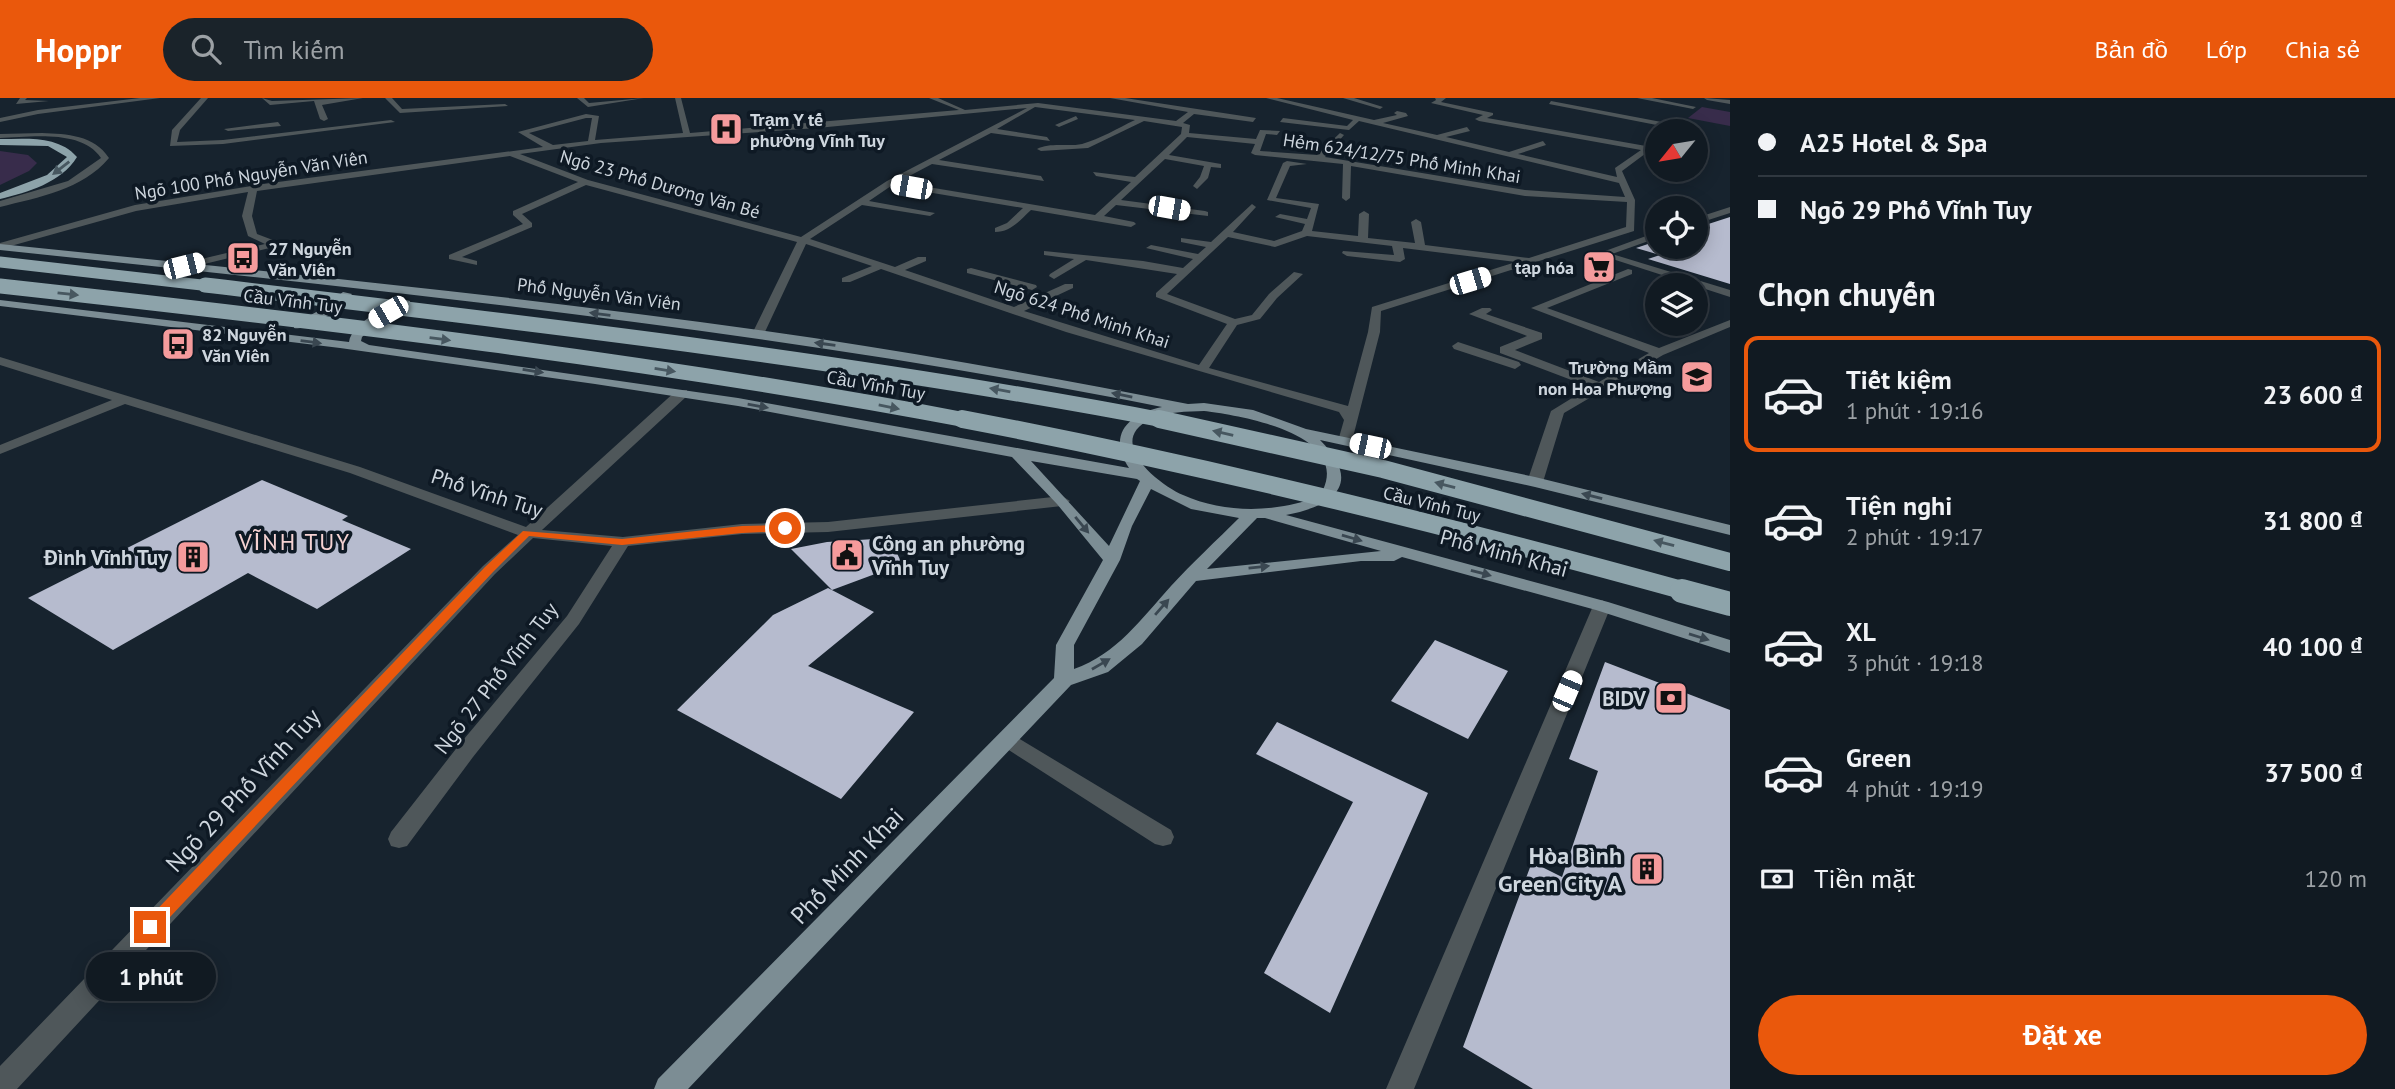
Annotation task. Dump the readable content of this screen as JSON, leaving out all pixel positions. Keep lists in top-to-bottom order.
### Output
{
  "streets": {
    "highway": ["Cầu Vĩnh Tuy"],
    "main road": ["Phố Nguyễn Văn Viên", "Phố Minh Khai"],
    "street": [
      "Hẻm 624/12/75 Phố Minh Khai",
      "Ngõ 100 Phố Nguyễn Văn Viên",
      "Ngõ 23 Phố Dương Văn Bé",
      "Ngõ 624 Phố Minh Khai",
      "Phố Vĩnh Tuy",
      "Ngõ 27 Phố Vĩnh Tuy",
      "Ngõ 29 Phố Vĩnh Tuy"
    ]
  },
  "crossings": [
    ["Ngõ 100 Phố Nguyễn Văn Viên", "Ngõ 23 Phố Dương Văn Bé"],
    ["Ngõ 100 Phố Nguyễn Văn Viên", "Phố Nguyễn Văn Viên"],
    ["Ngõ 23 Phố Dương Văn Bé", "Ngõ 624 Phố Minh Khai"],
    ["Phố Vĩnh Tuy", "Ngõ 27 Phố Vĩnh Tuy"],
    ["Phố Vĩnh Tuy", "Ngõ 29 Phố Vĩnh Tuy"]
  ],
  "districts": ["VĨNH TUY"],
  "places": {
    "hospital": ["Trạm Y tế phường Vĩnh Tuy"],
    "bus stop": ["27 Nguyễn Văn Viên", "82 Nguyễn Văn Viên"],
    "supermarket": ["tạp hóa"],
    "school or university": ["Trường Mầm non Hoa Phượng"],
    "public building": ["Công an phường Vĩnh Tuy"],
    "building": ["Đình Vĩnh Tuy", "Hòa Bình Green City A"],
    "bank": ["BIDV"]
  },
  "north": "bottom left",
  "page": {
    "header": "Hoppr",
    "search": "Tìm kiếm",
    "nav": ["Bản đồ", "Lớp", "Chia sẻ"],
    "banner": ["A25 Hotel & Spa", "Ngõ 29 Phố Vĩnh Tuy"],
    "heading": "Chọn chuyến",
    "list": [
      {
        "name": "Tiết kiệm",
        "note": "1 phút · 19:16",
        "value": "23 600 ₫"
      },
      {
        "name": "Tiện nghi",
        "note": "2 phút · 19:17",
        "value": "31 800 ₫"
      },
      {
        "name": "XL",
        "note": "3 phút · 19:18",
        "value": "40 100 ₫"
      },
      {
        "name": "Green",
        "note": "4 phút · 19:19",
        "value": "37 500 ₫"
      }
    ],
    "pay": ["Tiền mặt", "120 m"],
    "bubble": "1 phút",
    "buttons": "Đặt xe"
  }
}
